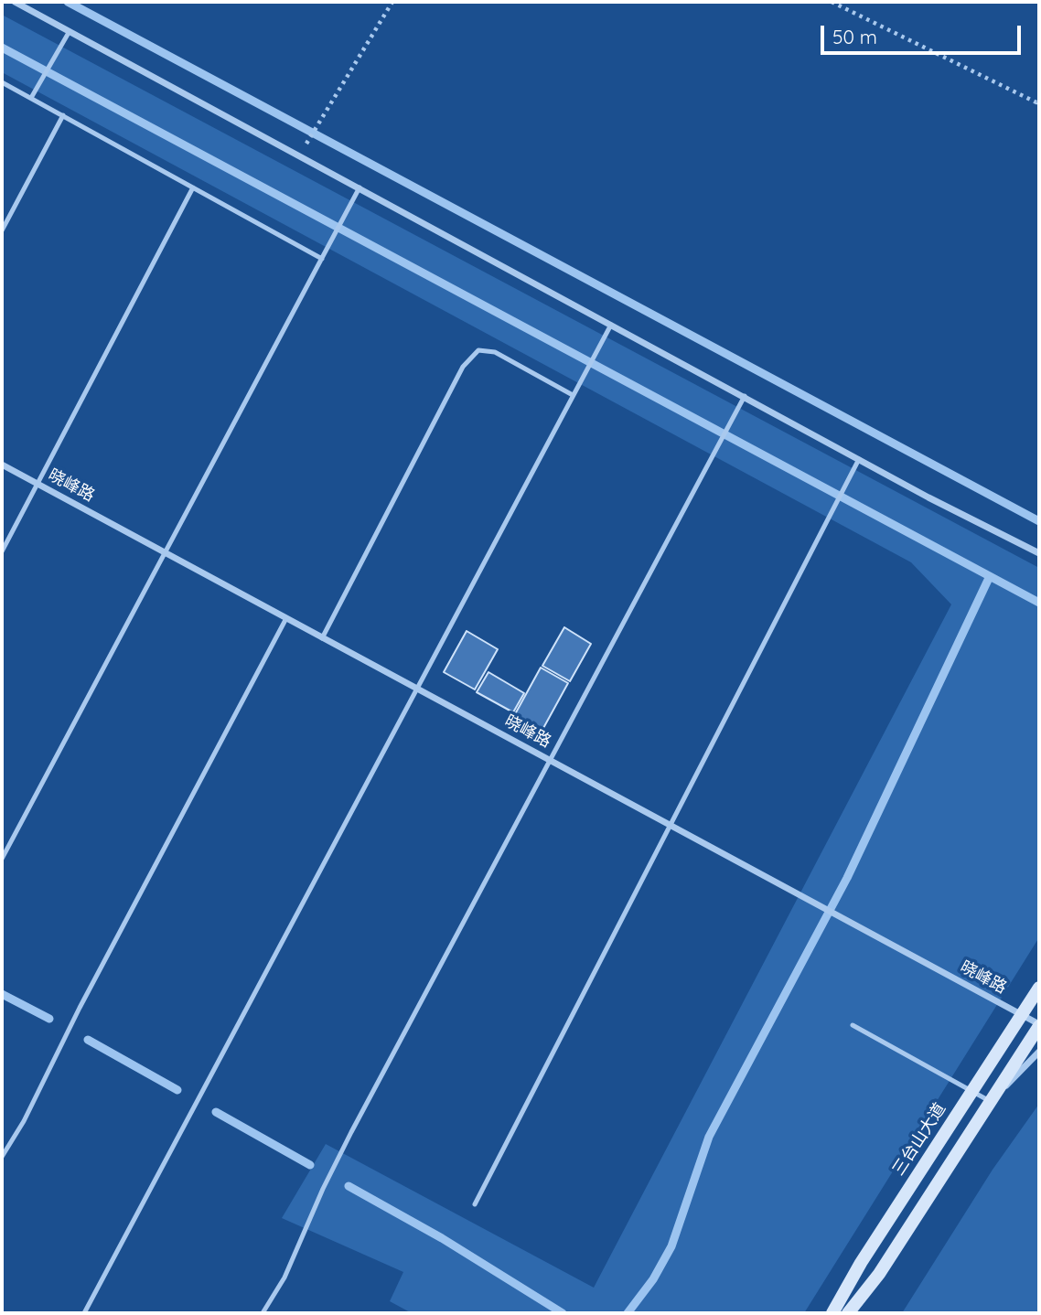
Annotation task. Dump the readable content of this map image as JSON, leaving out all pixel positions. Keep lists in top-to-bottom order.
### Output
{
  "streets": {
    "main road": ["三台山大道"],
    "street": ["晓峰路"]
  },
  "crossings": [
    ["晓峰路", "三台山大道"]
  ],
  "scale_bar": "50 m"
}
